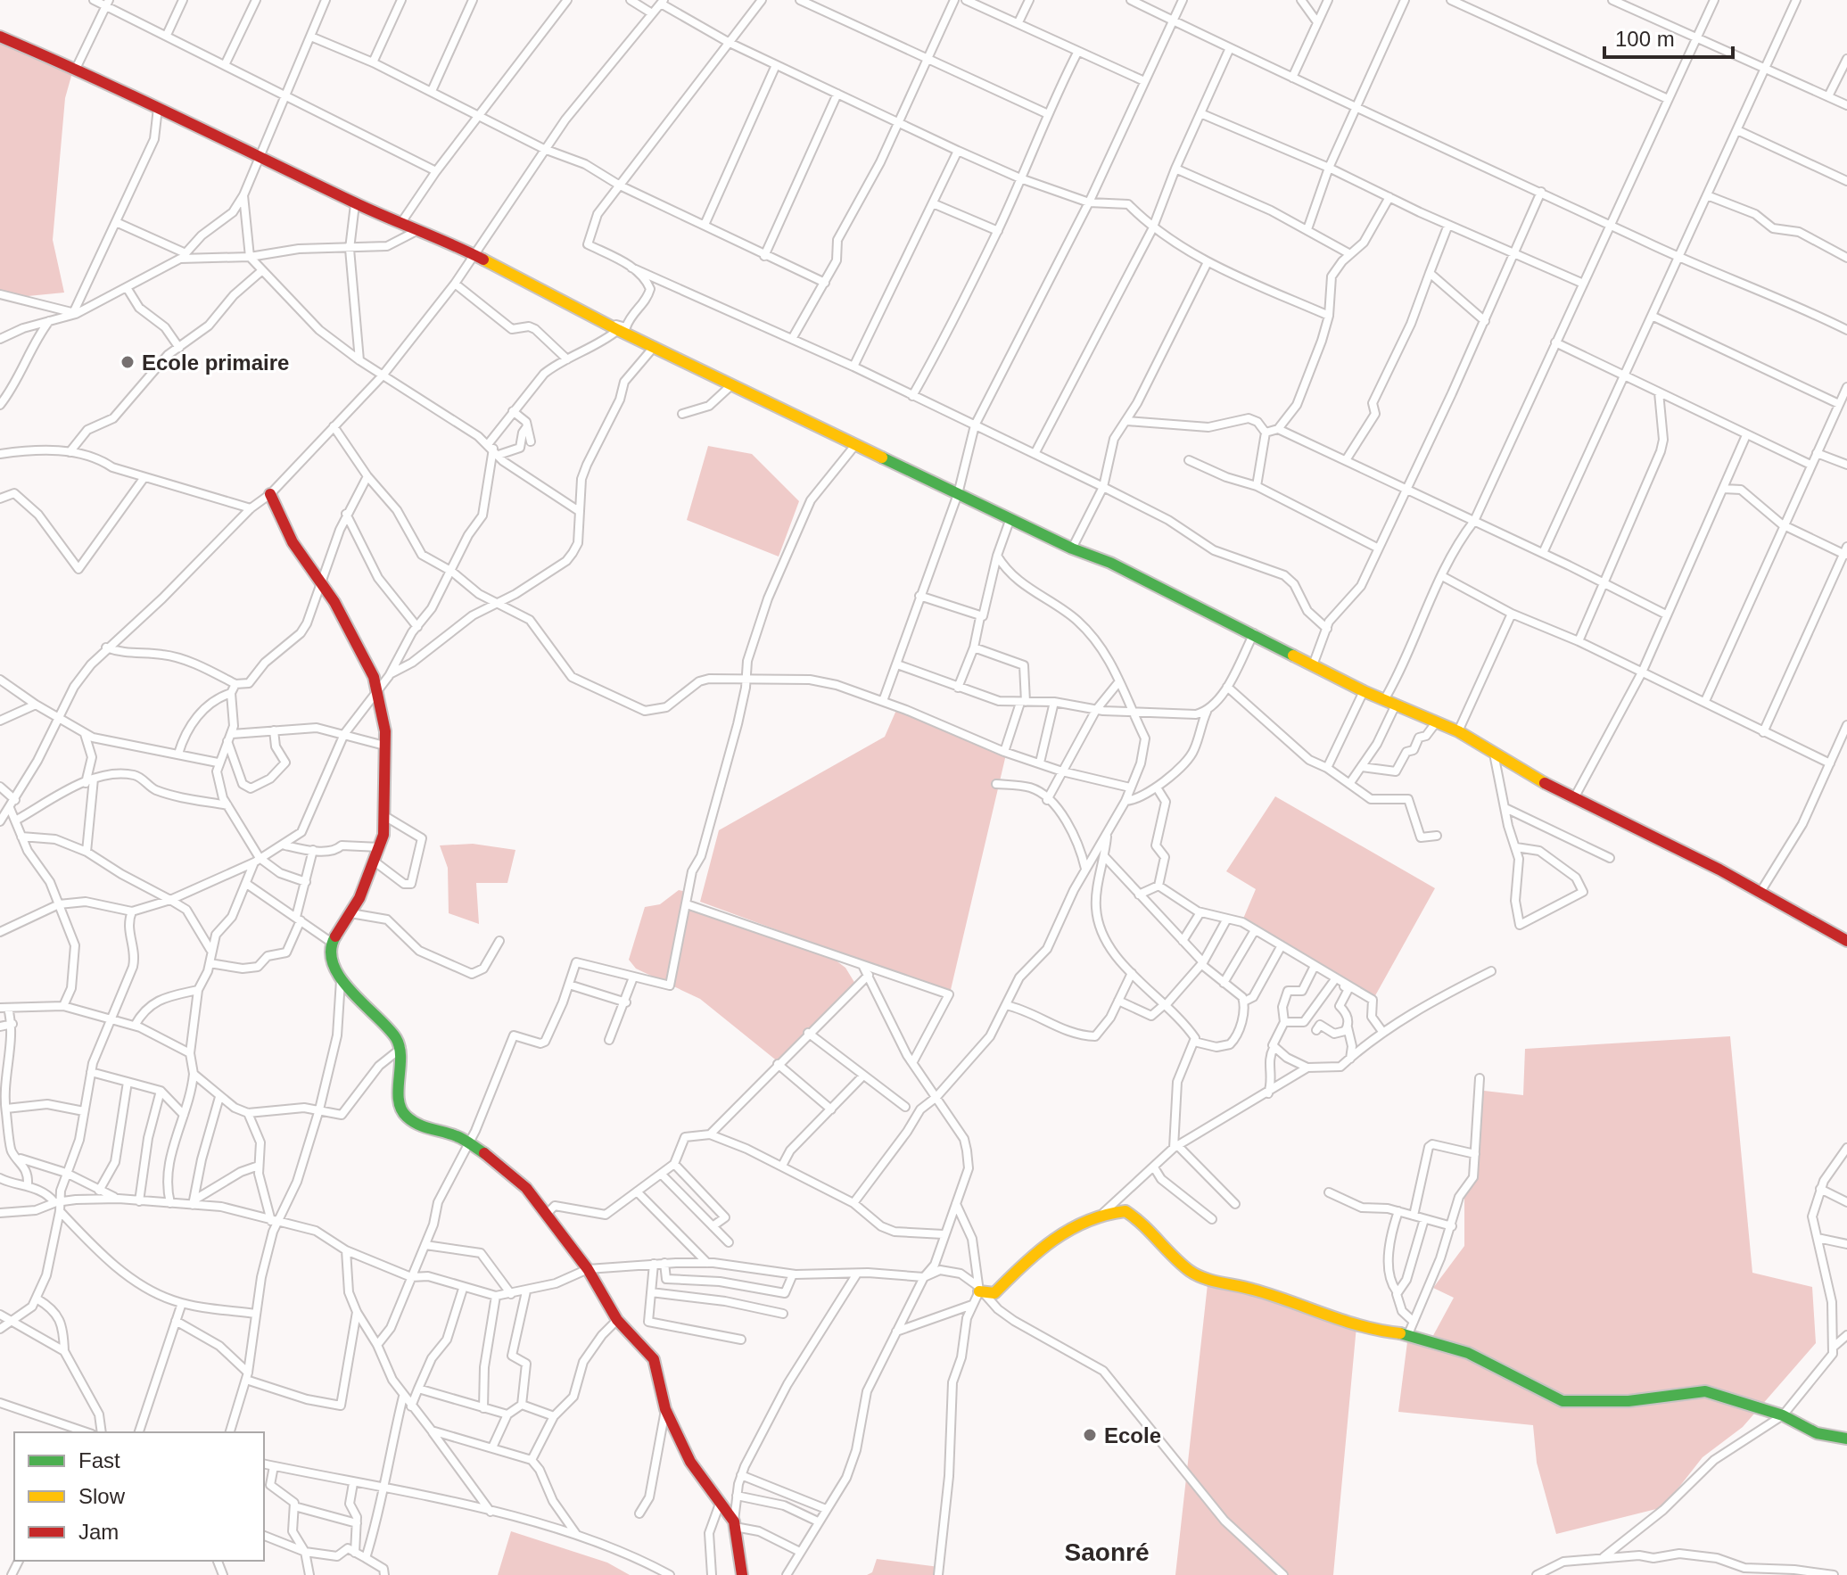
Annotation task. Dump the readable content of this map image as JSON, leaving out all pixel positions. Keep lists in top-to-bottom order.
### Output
{
  "districts": ["Saonré"],
  "places": ["Ecole primaire", "Ecole"],
  "legend": ["Fast", "Slow", "Jam"],
  "scale_bar": "100 m"
}
